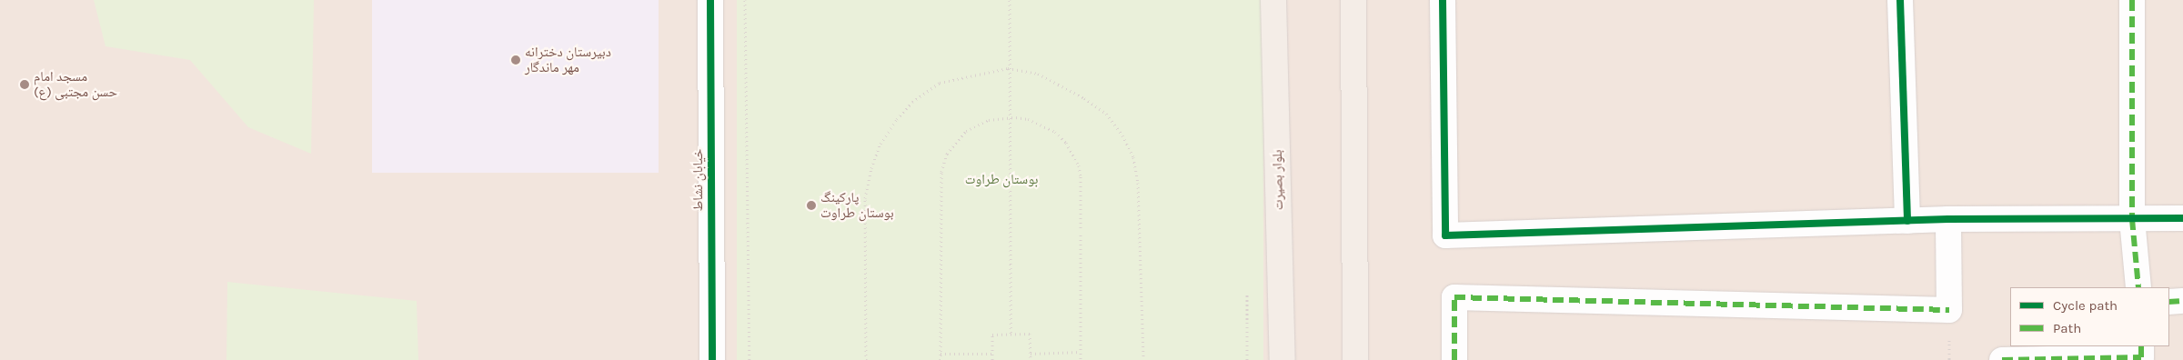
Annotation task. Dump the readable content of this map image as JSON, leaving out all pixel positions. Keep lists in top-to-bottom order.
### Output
{
  "streets": {
    "main road": ["بلوار بصیرت"],
    "street": ["خیابان نشاط"]
  },
  "parks": ["بوستان طراوت"],
  "places": ["دبیرستان دخترانه مهر ماندگار", "مسجد امام حسن مجتبی (ع)", "پارکینگ بوستان طراوت"],
  "legend": ["Cycle path", "Path"]
}
